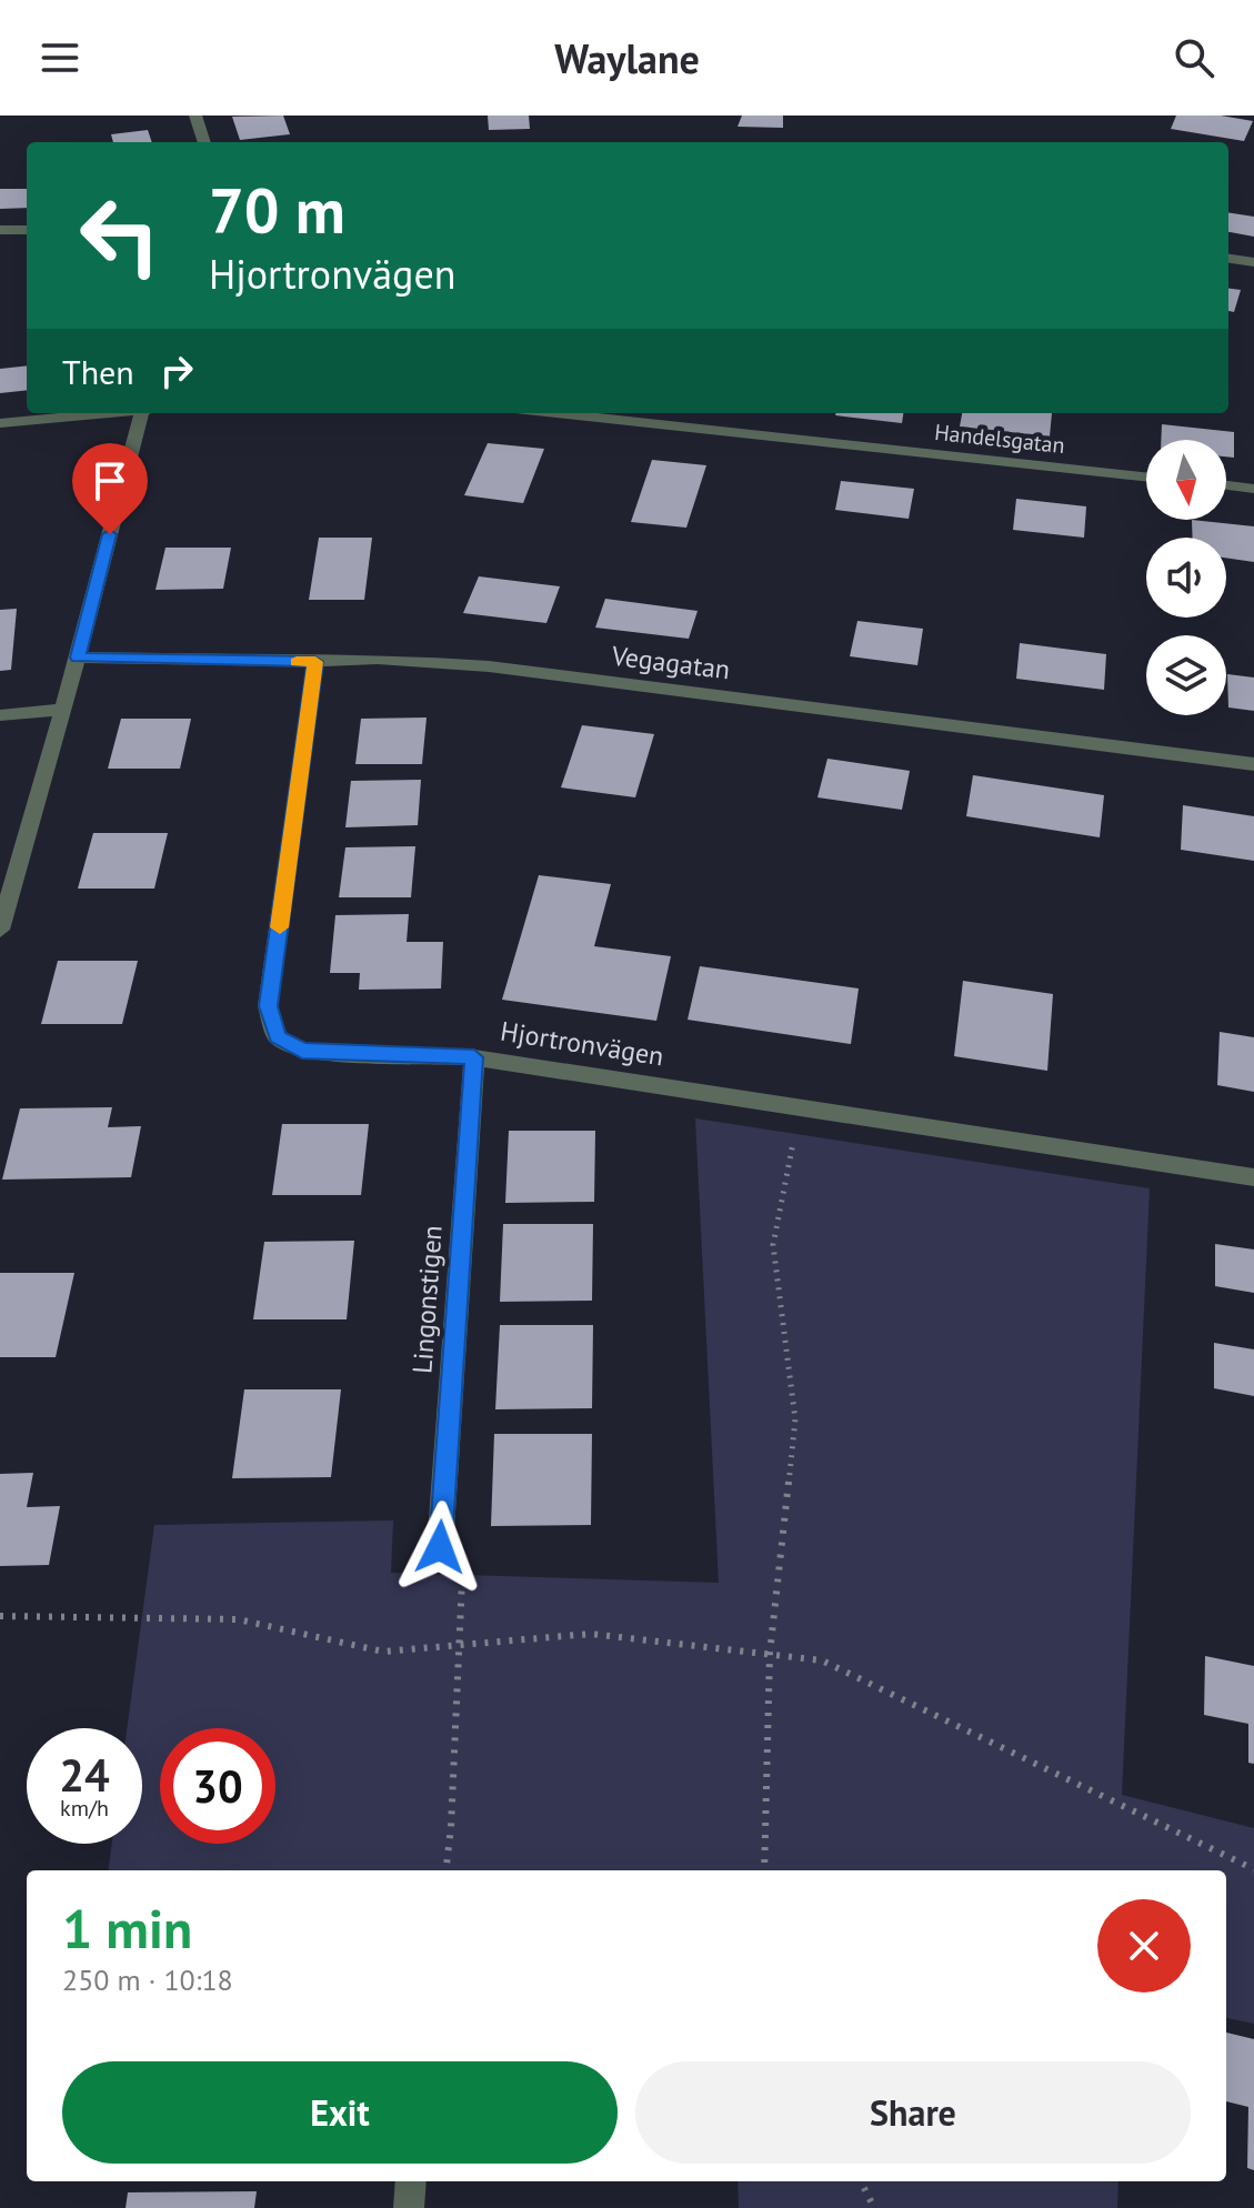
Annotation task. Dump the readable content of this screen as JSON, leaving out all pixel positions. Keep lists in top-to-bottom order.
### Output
{
  "streets": {
    "street": [
      "Handelsgatan",
      "Vegagatan",
      "Hjortronvägen",
      "Lingonstigen"
    ]
  },
  "crossings": [
    ["Vegagatan", "Hjortronvägen"],
    ["Hjortronvägen", "Lingonstigen"]
  ],
  "north": "bottom",
  "page": {
    "header": "Waylane",
    "turn": ["70 m", "Hjortronvägen"],
    "then": "Then",
    "speed": "24 km/h",
    "limit": "30",
    "heading": ["1 min", "250 m · 10:18"],
    "buttons": ["Exit", "Share"]
  }
}
